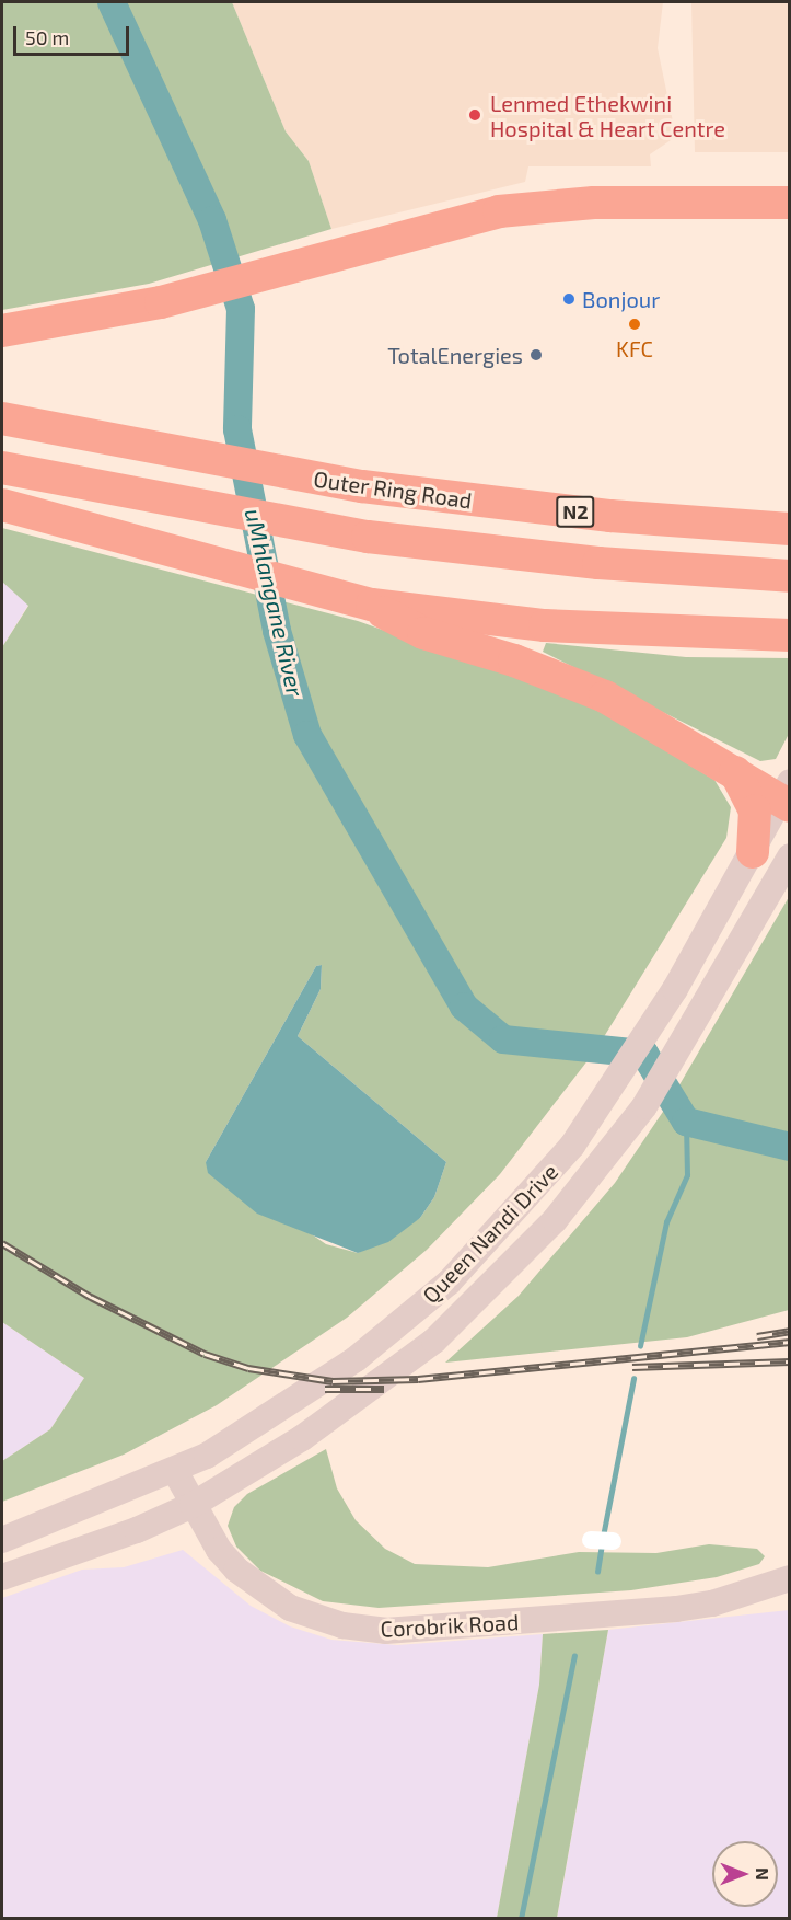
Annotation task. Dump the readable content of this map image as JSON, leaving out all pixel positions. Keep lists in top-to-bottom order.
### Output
{
  "streets": {
    "highway": ["Outer Ring Road", "N2"],
    "main road": ["Queen Nandi Drive", "Corobrik Road"]
  },
  "crossings": [
    ["Queen Nandi Drive", "Corobrik Road"]
  ],
  "water": ["uMhlangane River"],
  "places": [
    "Lenmed Ethekwini Hospital & Heart Centre",
    "Bonjour",
    "KFC",
    "TotalEnergies"
  ],
  "scale_bar": "50 m",
  "north": "right"
}
